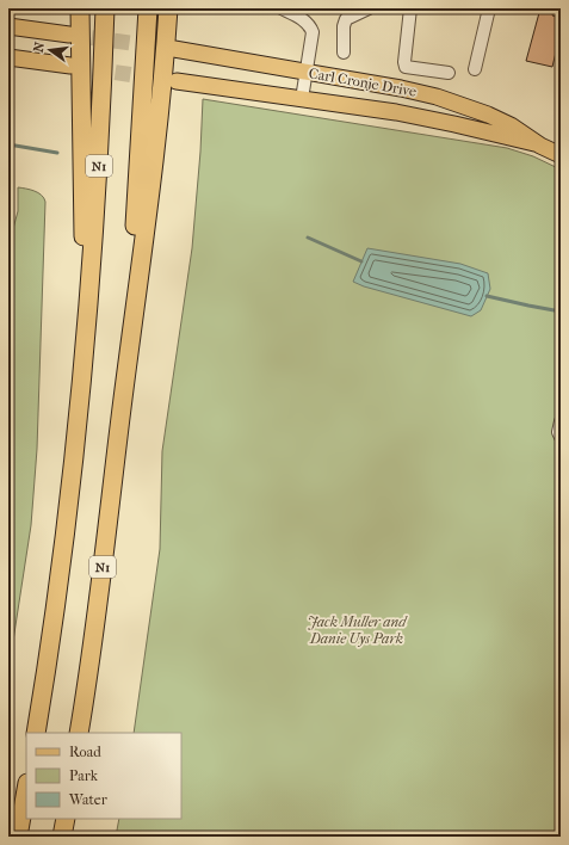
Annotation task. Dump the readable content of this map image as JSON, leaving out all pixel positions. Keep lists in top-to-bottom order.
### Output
{
  "streets": {
    "highway": ["N1"],
    "main road": ["Carl Cronje Drive"]
  },
  "parks": ["Jack Muller and Danie Uys Park"],
  "legend": ["Road", "Park", "Water"],
  "north": "left"
}
